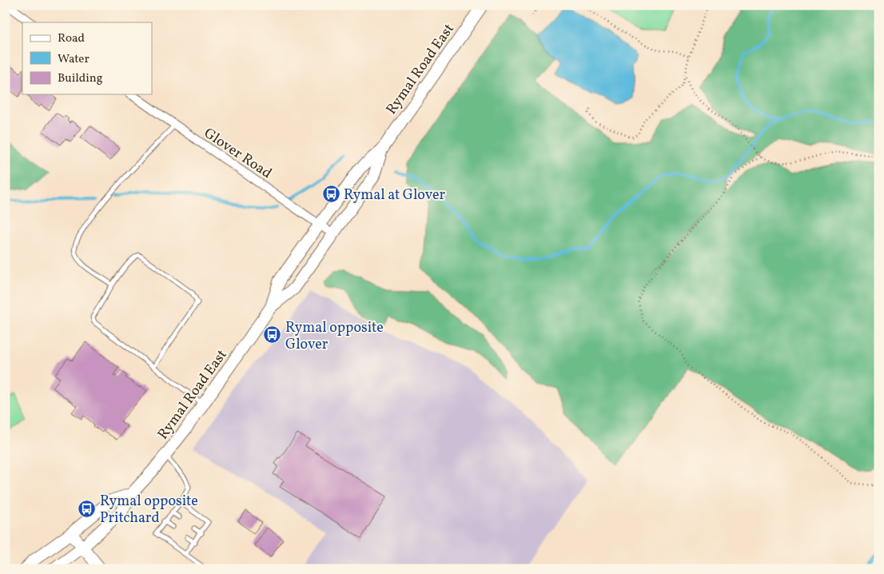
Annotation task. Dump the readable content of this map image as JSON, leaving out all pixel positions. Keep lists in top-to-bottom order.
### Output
{
  "streets": {
    "main road": ["Rymal Road East"],
    "street": ["Glover Road"]
  },
  "crossings": [
    ["Rymal Road East", "Glover Road"]
  ],
  "places": {
    "bus stop": ["Rymal at Glover", "Rymal opposite Glover", "Rymal opposite Pritchard"]
  },
  "legend": ["Road", "Water", "Building"]
}
